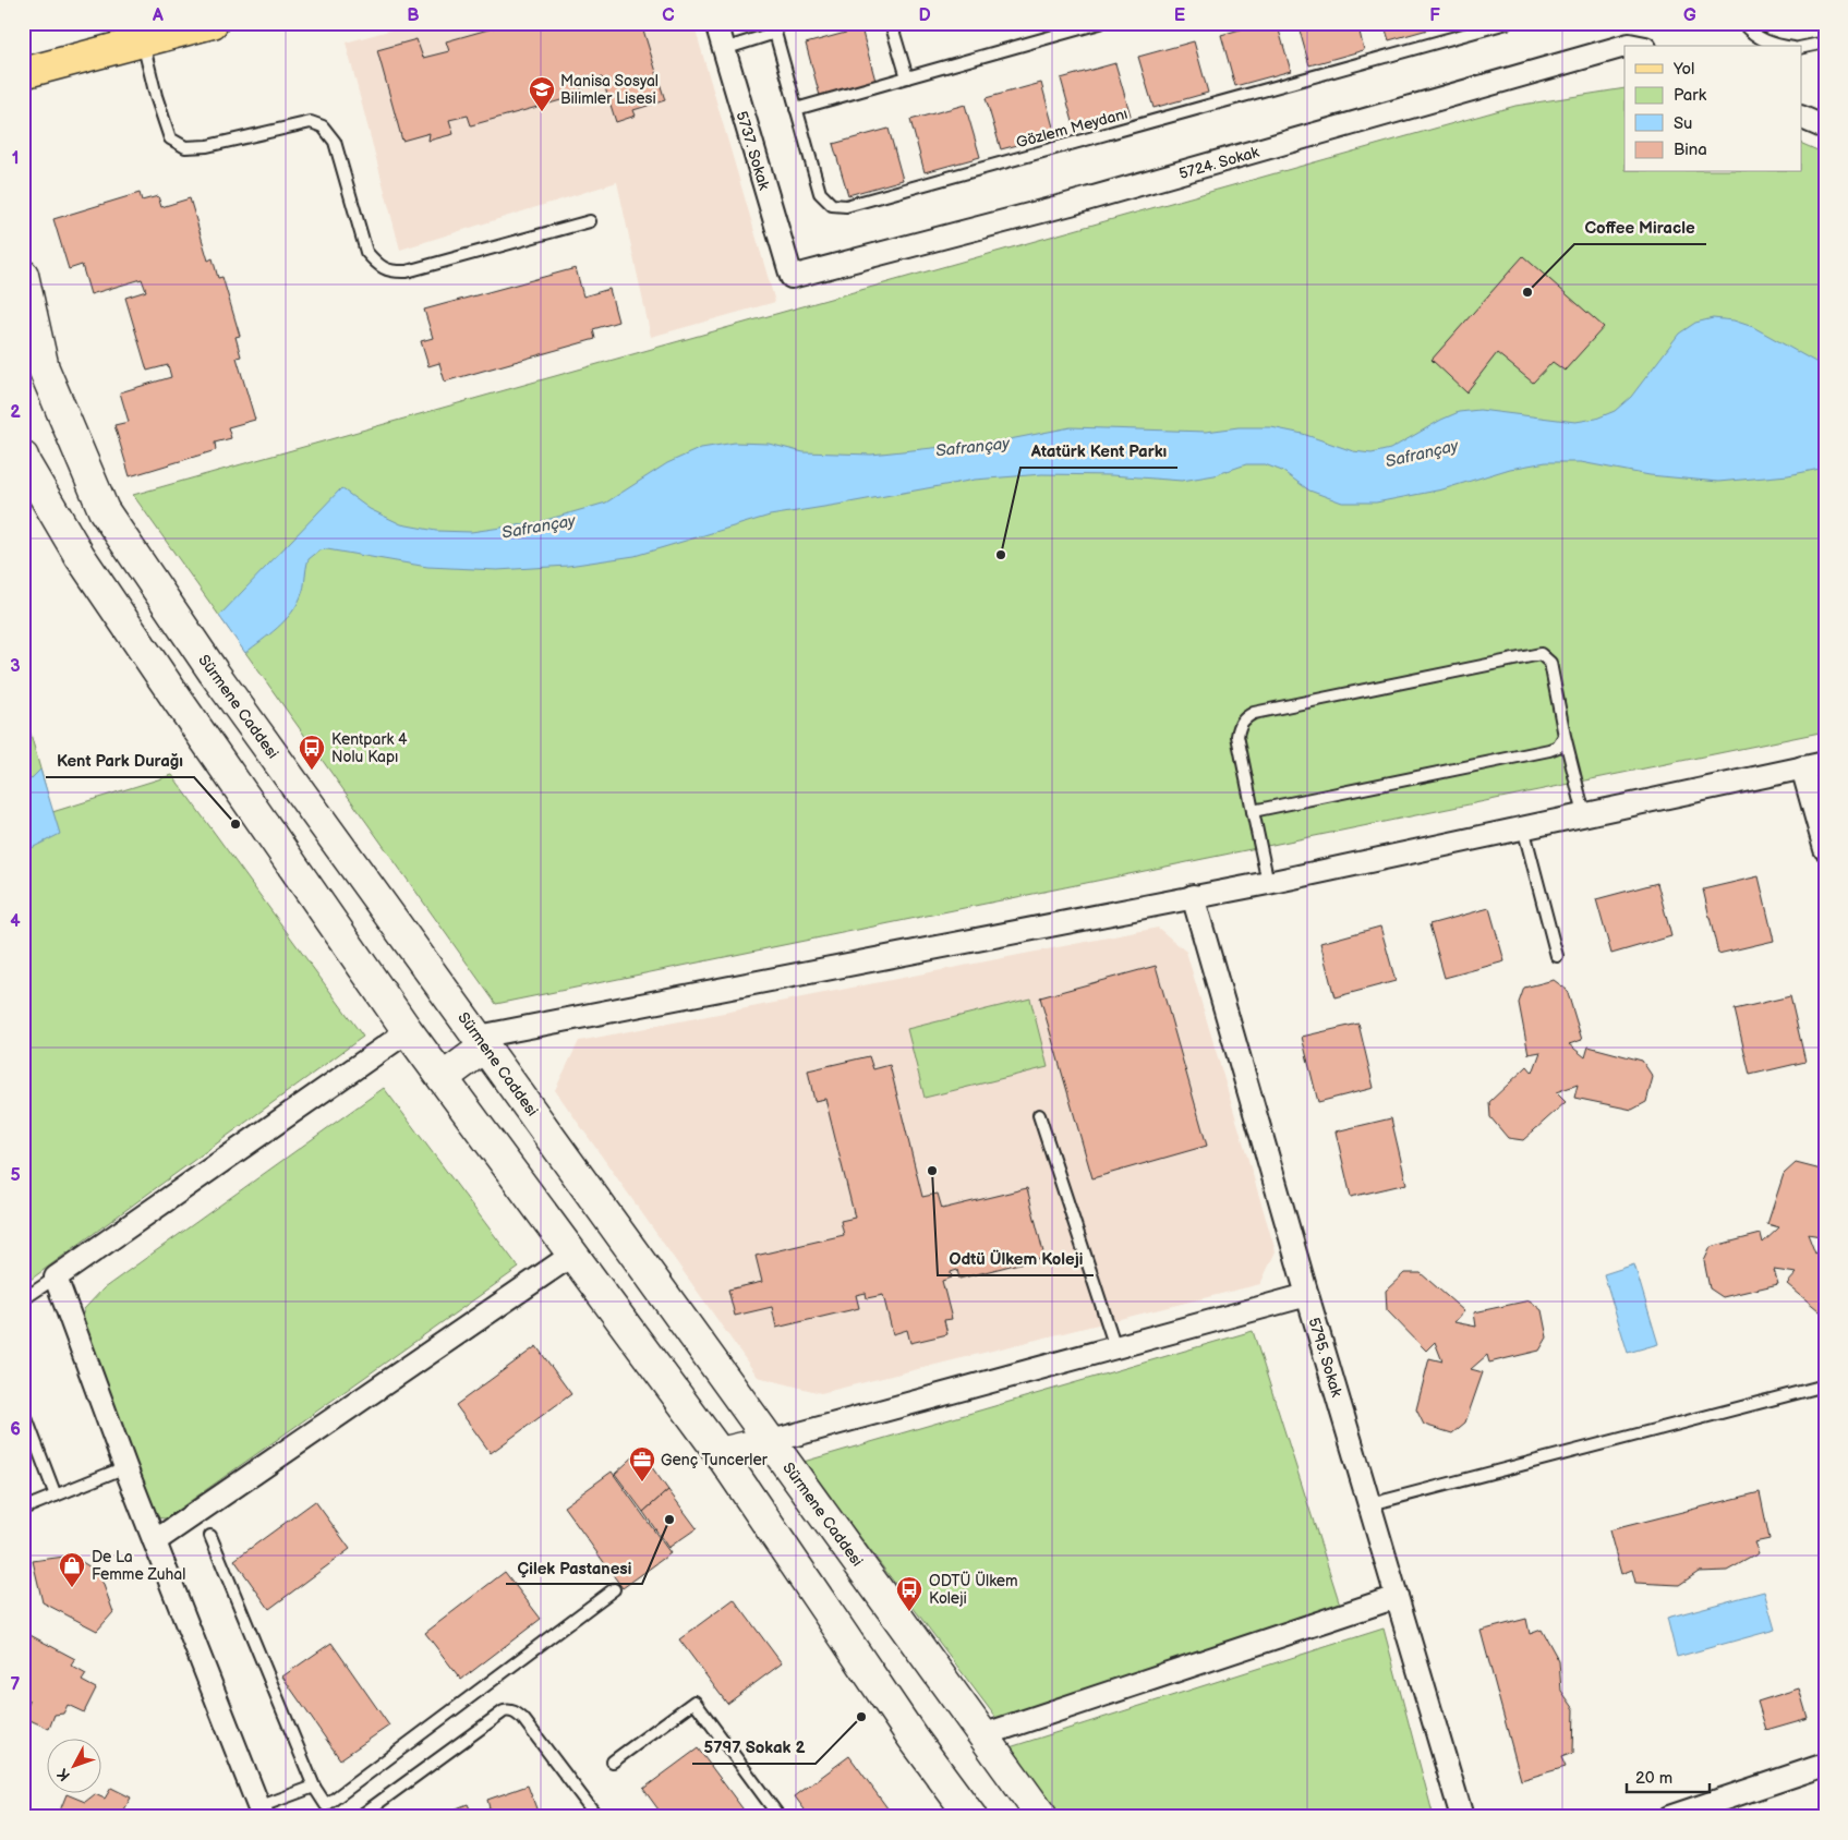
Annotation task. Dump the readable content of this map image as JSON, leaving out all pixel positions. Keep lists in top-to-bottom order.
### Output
{
  "streets": {
    "main road": ["Sürmene Caddesi"],
    "street": ["5737. Sokak", "5724. Sokak", "5795. Sokak"],
    "lane": ["Gözlem Meydanı"]
  },
  "crossings": [
    ["5737. Sokak", "5724. Sokak"]
  ],
  "water": ["Safrançay"],
  "places": {
    "school or university": ["Manisa Sosyal Bilimler Lisesi"],
    "other": [
      "Coffee Miracle",
      "Atatürk Kent Parkı",
      "Kent Park Durağı",
      "Odtü Ülkem Koleji",
      "Çilek Pastanesi",
      "5797 Sokak 2"
    ],
    "bus stop": ["Kentpark 4 Nolu Kapı", "ODTÜ Ülkem Koleji"],
    "office": ["Genç Tuncerler"],
    "shop": ["De La Femme Zuhal"]
  },
  "legend": [
    "Yol",
    "Park",
    "Su",
    "Bina"
  ],
  "scale_bar": "20 m",
  "north": "bottom left",
  "grid": {
    "columns": [
      "A",
      "B",
      "C",
      "D",
      "E",
      "F",
      "G"
    ],
    "rows": [
      "1",
      "2",
      "3",
      "4",
      "5",
      "6",
      "7"
    ]
  }
}
